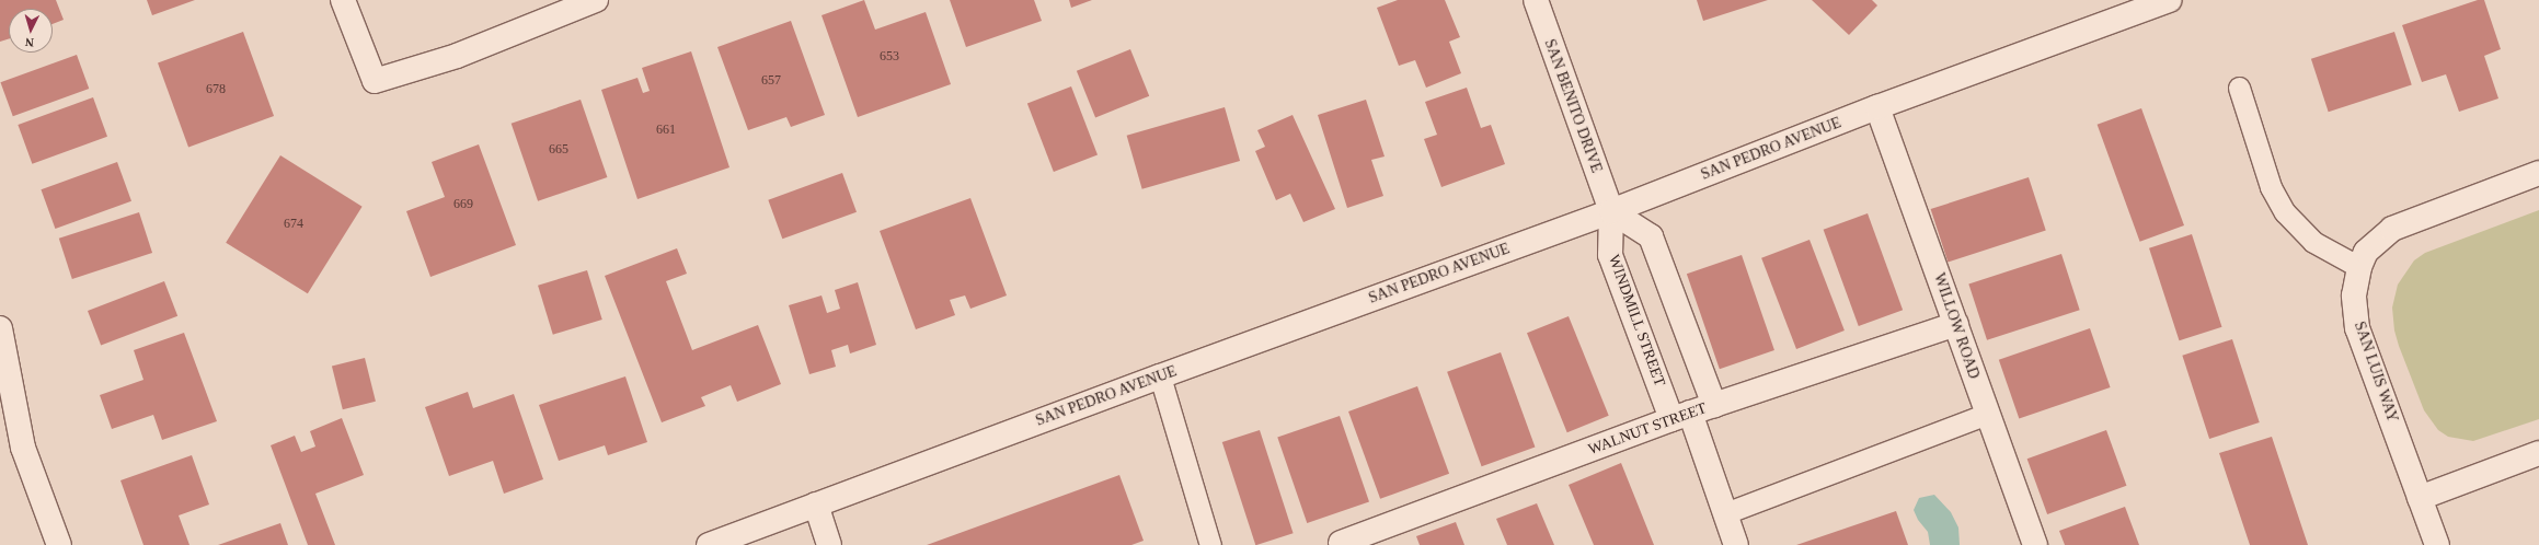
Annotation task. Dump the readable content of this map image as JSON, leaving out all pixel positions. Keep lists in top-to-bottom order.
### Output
{
  "streets": {
    "street": [
      "SAN BENITO DRIVE",
      "SAN PEDRO AVENUE",
      "WINDMILL STREET",
      "WILLOW ROAD",
      "SAN LUIS WAY",
      "WALNUT STREET"
    ]
  },
  "crossings": [
    ["SAN BENITO DRIVE", "SAN PEDRO AVENUE"],
    ["SAN BENITO DRIVE", "WINDMILL STREET"],
    ["SAN PEDRO AVENUE", "WINDMILL STREET"],
    ["SAN PEDRO AVENUE", "WILLOW ROAD"],
    ["WINDMILL STREET", "WALNUT STREET"],
    ["WILLOW ROAD", "WALNUT STREET"]
  ],
  "house_numbers": [
    "653",
    "657",
    "678",
    "661",
    "665",
    "669",
    "674"
  ],
  "north": "bottom"
}
